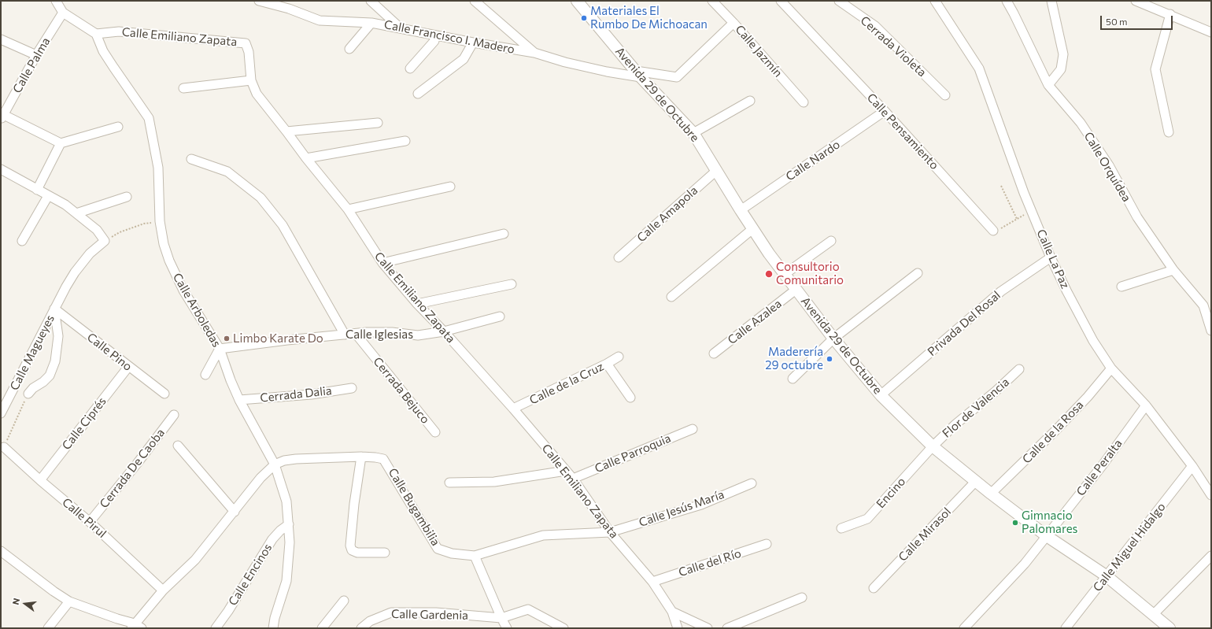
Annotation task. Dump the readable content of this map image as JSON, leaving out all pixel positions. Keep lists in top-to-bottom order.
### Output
{
  "streets": {
    "street": [
      "Calle Emiliano Zapata",
      "Calle Francisco I. Madero",
      "Cerrada Violeta",
      "Calle Jazmín",
      "Calle Palma",
      "Avenida 29 de Octubre",
      "Calle Pensamiento",
      "Calle Nardo",
      "Calle Orquídea",
      "Calle Amapola",
      "Calle La Paz",
      "Calle Arboledas",
      "Calle Azalea",
      "Privada Del Rosal",
      "Calle Iglesias",
      "Calle Pino",
      "Calle Magueyes",
      "Calle de la Cruz",
      "Cerrada Bejuco",
      "Cerrada Dalia",
      "Flor de Valencia",
      "Calle Ciprés",
      "Calle de la Rosa",
      "Calle Parroquia",
      "Calle Peralta",
      "Cerrada De Caoba",
      "Encino",
      "Calle Bugambilia",
      "Calle Jesús María",
      "Calle Pirul",
      "Calle Mirasol",
      "Calle Miguel Hidalgo",
      "Calle del Río",
      "Calle Encinos",
      "Calle Gardenia"
    ]
  },
  "crossings": [
    ["Calle Emiliano Zapata", "Calle Arboledas"],
    ["Calle Emiliano Zapata", "Calle Iglesias"],
    ["Calle Emiliano Zapata", "Calle de la Cruz"],
    ["Calle Emiliano Zapata", "Calle Parroquia"],
    ["Calle Emiliano Zapata", "Calle Bugambilia"],
    ["Calle Emiliano Zapata", "Calle Jesús María"],
    ["Calle Emiliano Zapata", "Calle del Río"],
    ["Calle Francisco I. Madero", "Calle Jazmín"],
    ["Calle Francisco I. Madero", "Avenida 29 de Octubre"],
    ["Avenida 29 de Octubre", "Calle Nardo"],
    ["Avenida 29 de Octubre", "Calle Amapola"],
    ["Avenida 29 de Octubre", "Calle Azalea"],
    ["Avenida 29 de Octubre", "Privada Del Rosal"],
    ["Avenida 29 de Octubre", "Flor de Valencia"],
    ["Avenida 29 de Octubre", "Calle de la Rosa"],
    ["Avenida 29 de Octubre", "Calle Peralta"],
    ["Avenida 29 de Octubre", "Encino"],
    ["Avenida 29 de Octubre", "Calle Mirasol"],
    ["Avenida 29 de Octubre", "Calle Miguel Hidalgo"],
    ["Calle Pensamiento", "Calle Nardo"],
    ["Calle La Paz", "Privada Del Rosal"],
    ["Calle La Paz", "Calle de la Rosa"],
    ["Calle La Paz", "Calle Peralta"],
    ["Calle La Paz", "Calle Miguel Hidalgo"],
    ["Calle Arboledas", "Calle Iglesias"],
    ["Calle Arboledas", "Cerrada Dalia"],
    ["Calle Arboledas", "Calle Bugambilia"],
    ["Calle Arboledas", "Calle Encinos"],
    ["Calle Iglesias", "Cerrada Bejuco"],
    ["Calle Pino", "Calle Magueyes"],
    ["Calle Pino", "Calle Ciprés"],
    ["Calle Magueyes", "Calle Pirul"],
    ["Flor de Valencia", "Encino"],
    ["Calle Ciprés", "Calle Pirul"],
    ["Cerrada De Caoba", "Calle Pirul"],
    ["Calle Bugambilia", "Calle Jesús María"]
  ],
  "places": [
    "Materiales El Rumbo De Michoacan",
    "Consultorio Comunitario",
    "Limbo Karate Do",
    "Maderería 29 octubre",
    "Gimnacio Palomares"
  ],
  "scale_bar": "50 m",
  "north": "left"
}
